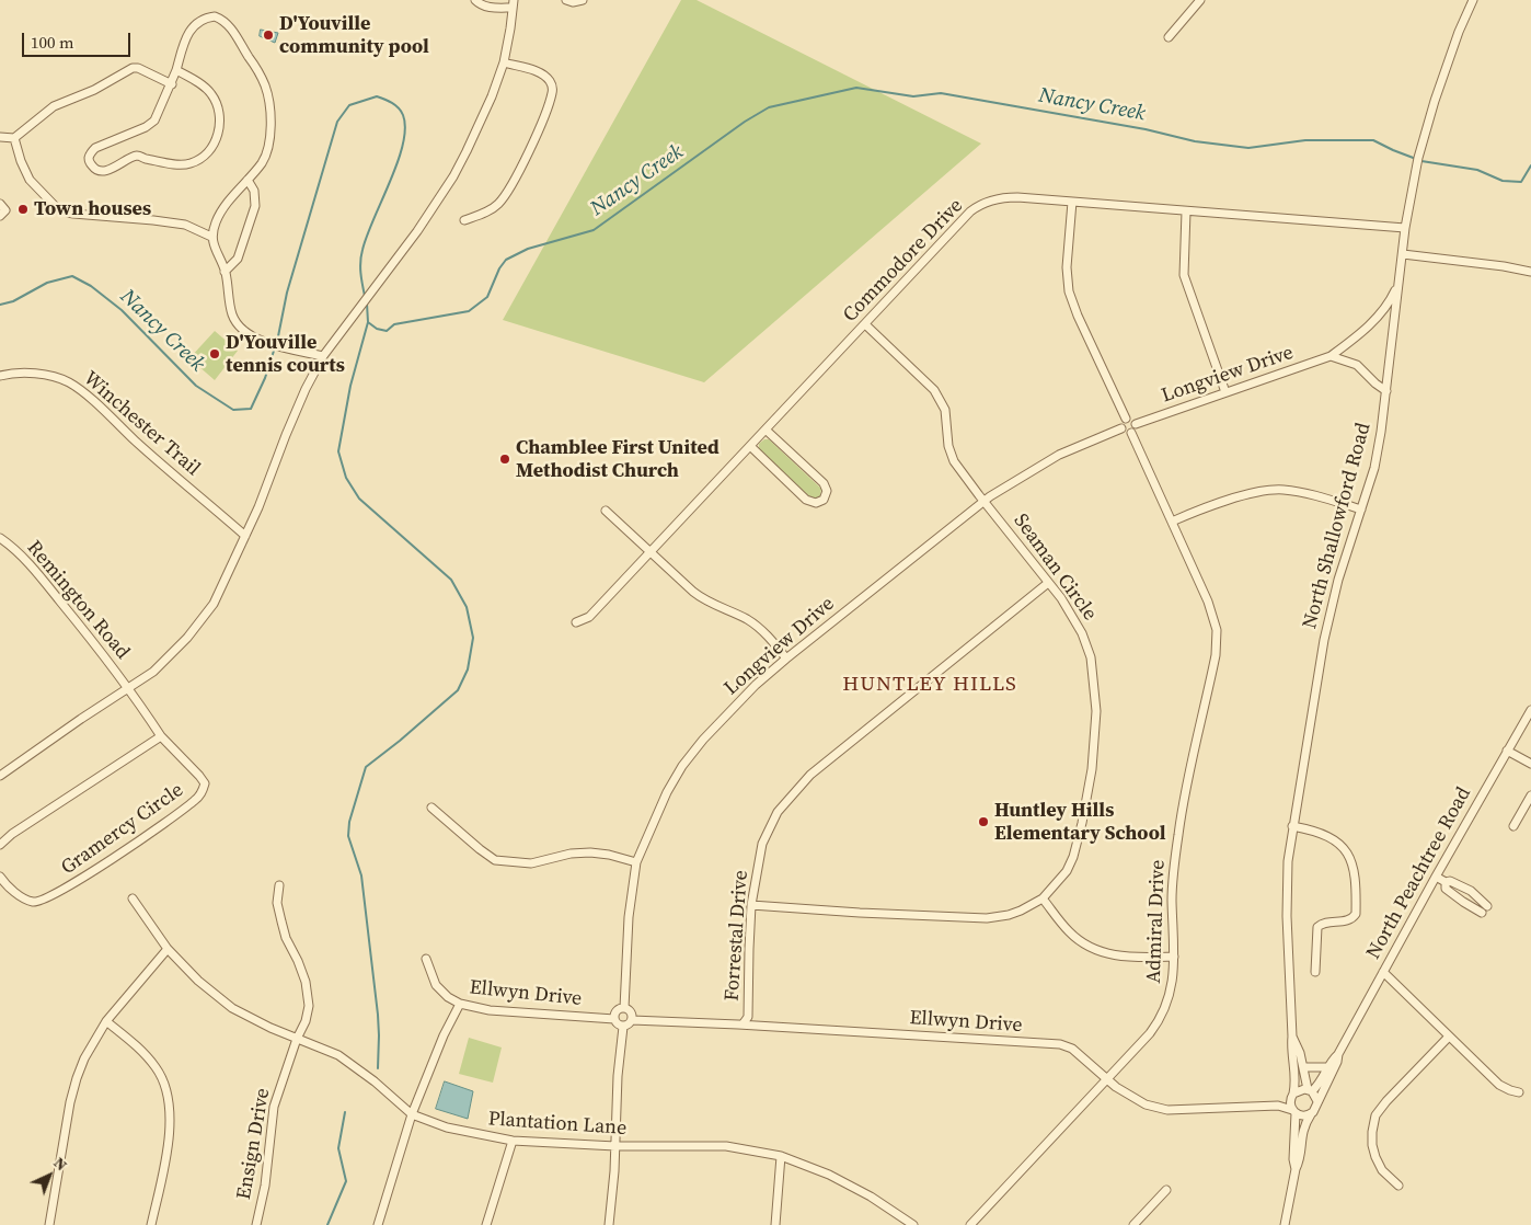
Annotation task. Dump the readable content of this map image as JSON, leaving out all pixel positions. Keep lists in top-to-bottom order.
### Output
{
  "streets": {
    "street": [
      "Commodore Drive",
      "Longview Drive",
      "Winchester Trail",
      "North Shallowford Road",
      "Seaman Circle",
      "Remington Road",
      "Gramercy Circle",
      "North Peachtree Road",
      "Admiral Drive",
      "Forrestal Drive",
      "Ellwyn Drive",
      "Plantation Lane",
      "Ensign Drive"
    ]
  },
  "crossings": [
    ["Commodore Drive", "North Shallowford Road"],
    ["Commodore Drive", "Seaman Circle"],
    ["Longview Drive", "North Shallowford Road"],
    ["Longview Drive", "Seaman Circle"],
    ["Longview Drive", "Admiral Drive"],
    ["Longview Drive", "Ellwyn Drive"],
    ["North Shallowford Road", "North Peachtree Road"],
    ["North Shallowford Road", "Ellwyn Drive"],
    ["Seaman Circle", "Forrestal Drive"],
    ["Remington Road", "Gramercy Circle"],
    ["North Peachtree Road", "Ellwyn Drive"],
    ["Admiral Drive", "Ellwyn Drive"],
    ["Forrestal Drive", "Ellwyn Drive"],
    ["Plantation Lane", "Ensign Drive"]
  ],
  "districts": ["HUNTLEY HILLS"],
  "water": ["Nancy Creek"],
  "places": [
    "D'Youville community pool",
    "Town houses",
    "D'Youville tennis courts",
    "Chamblee First United Methodist Church",
    "Huntley Hills Elementary School"
  ],
  "scale_bar": "100 m",
  "north": "top right"
}
